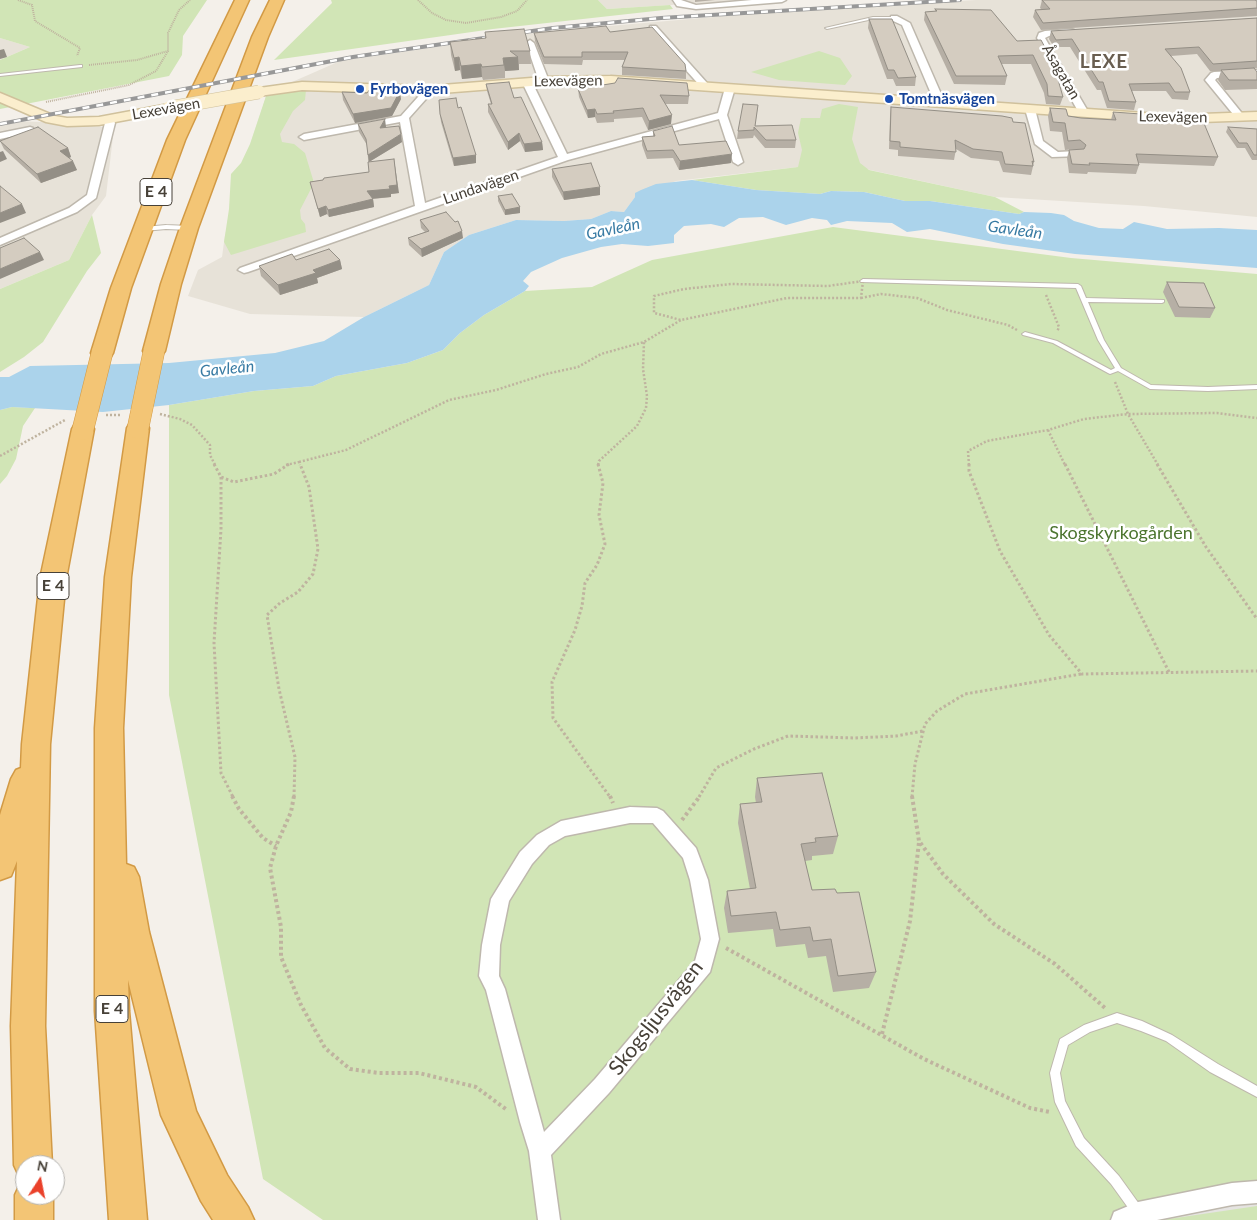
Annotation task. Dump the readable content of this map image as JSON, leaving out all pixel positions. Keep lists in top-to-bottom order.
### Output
{
  "streets": {
    "highway": ["E 4"],
    "street": [
      "Åsagatan",
      "Lexevägen",
      "Lundavägen",
      "Skogsljusvägen"
    ]
  },
  "crossings": [
    ["Åsagatan", "Lexevägen"]
  ],
  "districts": ["LEXE"],
  "water": ["Gavleån"],
  "parks": ["Skogskyrkogården"],
  "places": ["Fyrbovägen", "Tomtnäsvägen"],
  "north": "top"
}
